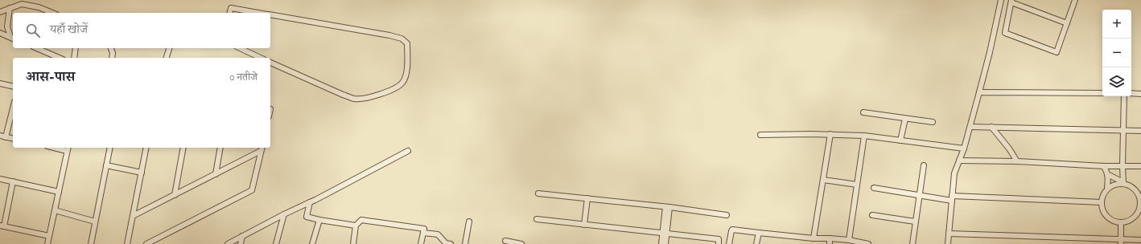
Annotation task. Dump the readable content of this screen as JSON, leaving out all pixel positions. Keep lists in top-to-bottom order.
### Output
{
  "page": {
    "map_buttons": ["+", "−"],
    "search": "यहाँ खोजें",
    "heading": ["आस-पास", "0 नतीजे"]
  }
}
